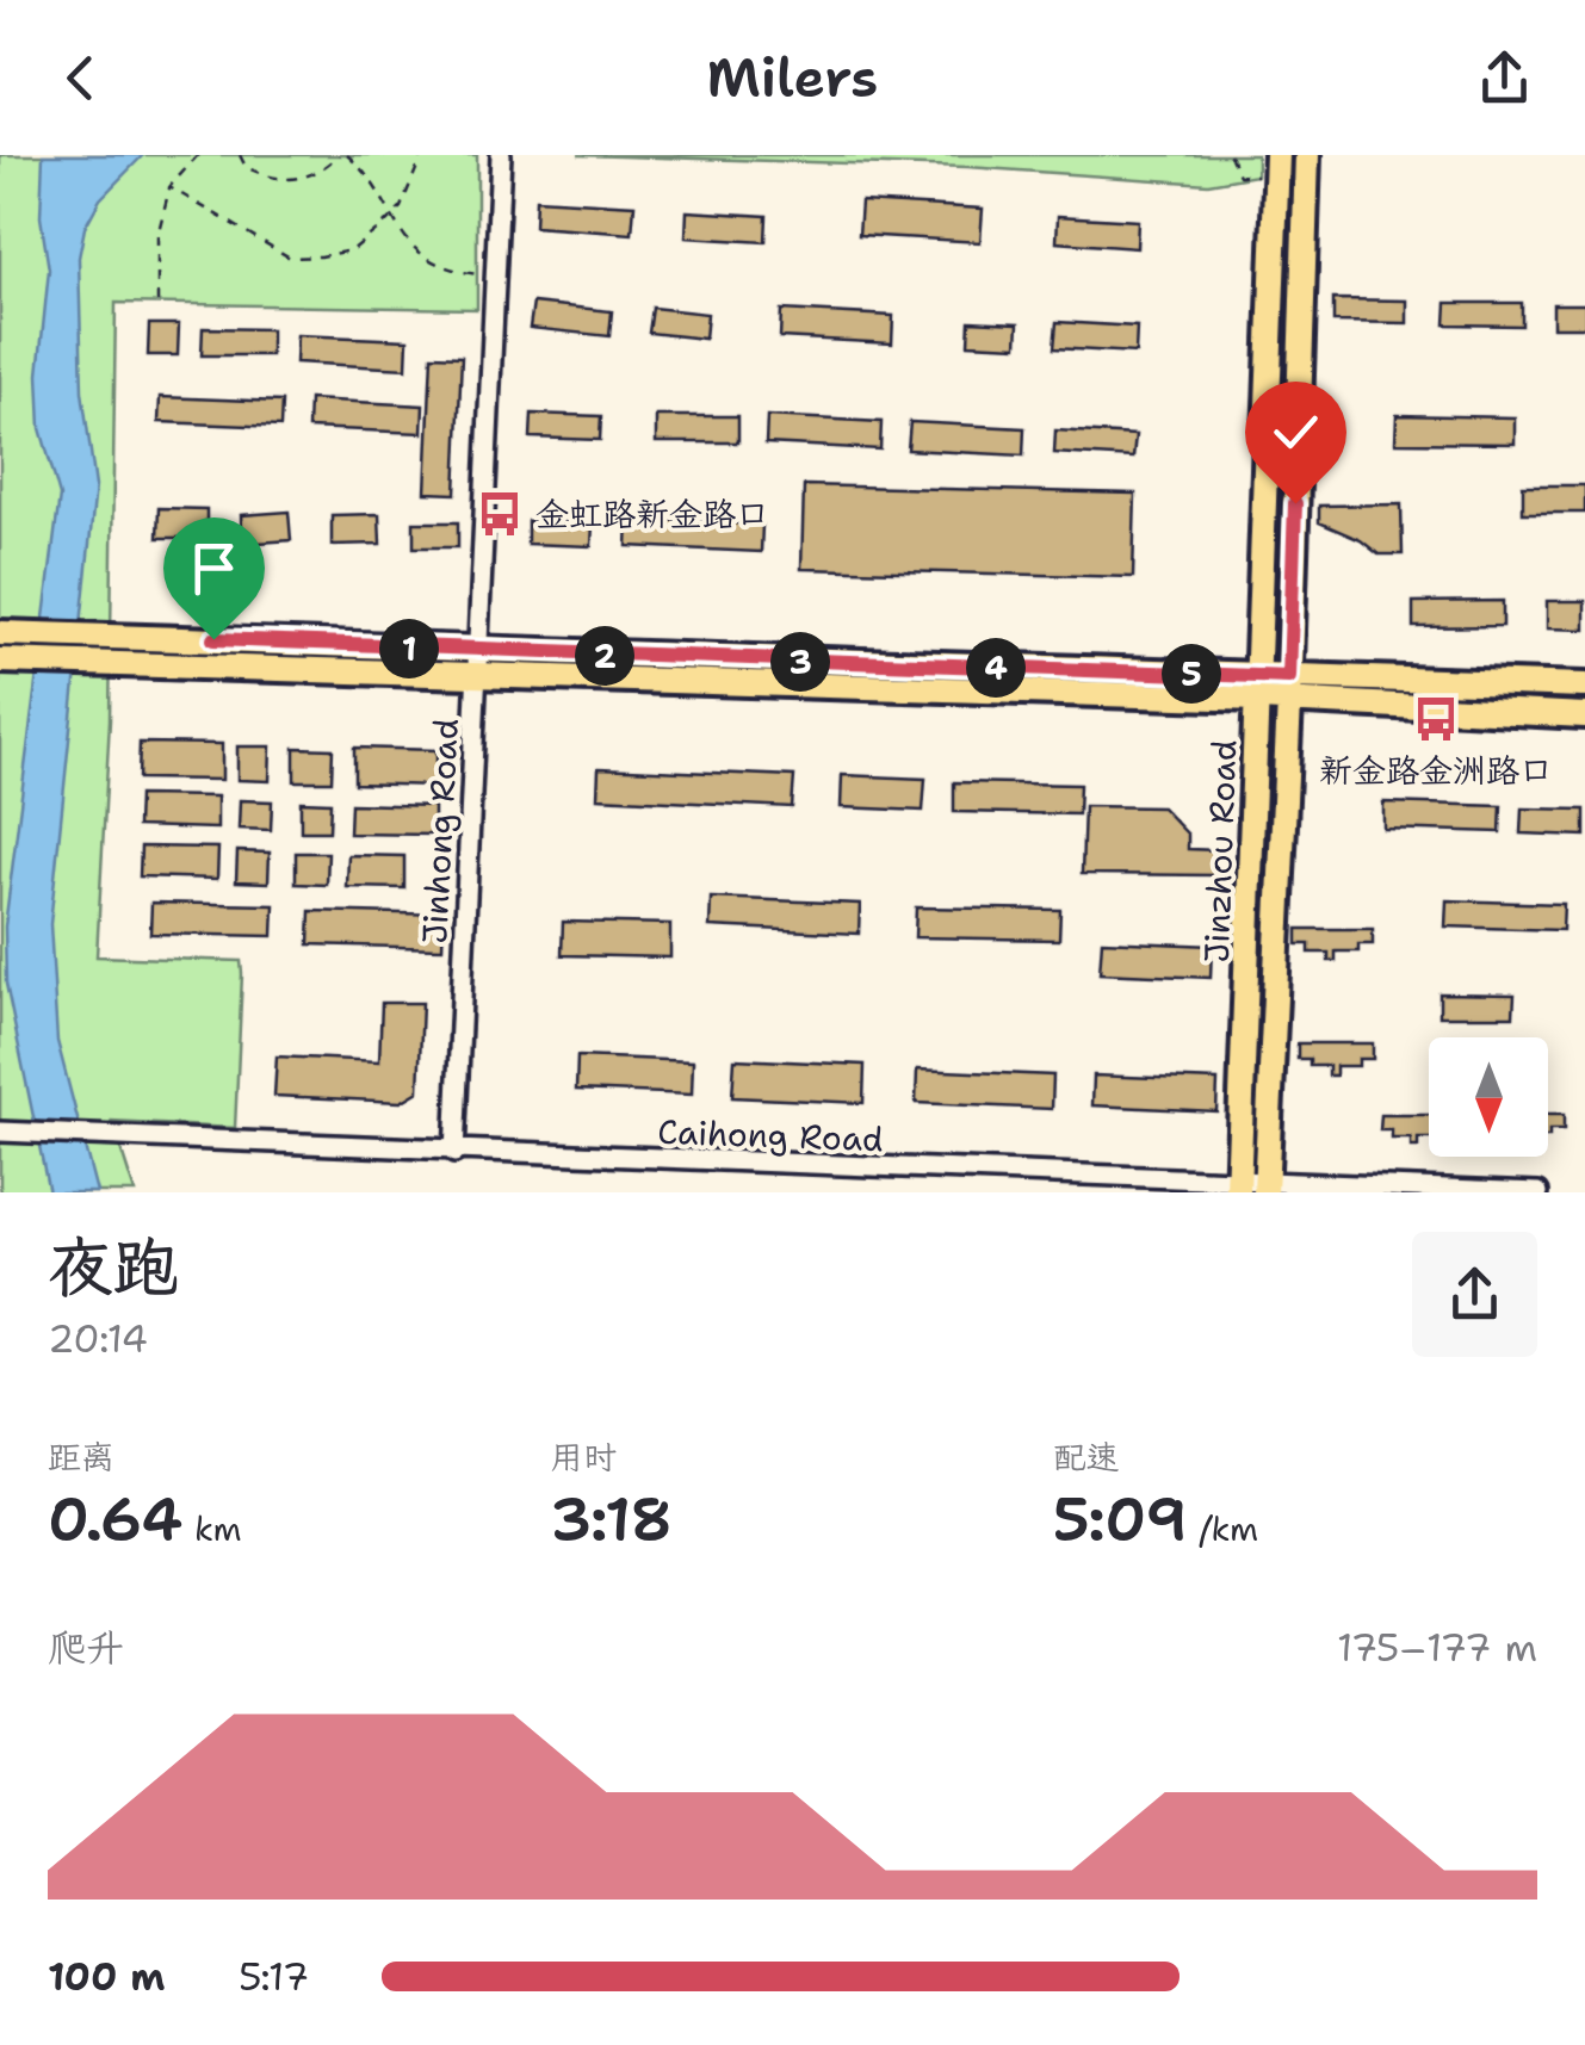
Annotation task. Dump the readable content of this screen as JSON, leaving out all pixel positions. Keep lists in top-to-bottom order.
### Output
{
  "streets": {
    "main road": ["Jinzhou Road"],
    "street": ["Jinhong Road", "Caihong Road"]
  },
  "crossings": [
    ["Jinhong Road", "Caihong Road"],
    ["Jinzhou Road", "Caihong Road"]
  ],
  "places": {
    "bus stop": ["金虹路新金路口", "新金路金洲路口"]
  },
  "north": "bottom",
  "page": {
    "header": "Milers",
    "pins": [
      "1",
      "2",
      "3",
      "4",
      "5"
    ],
    "heading": ["夜跑", "20:14"],
    "stats": [
      ["距离", "0.64 km"],
      ["用时", "3:18"],
      ["配速", "5:09 /km"]
    ],
    "chart": ["爬升", "175–177 m"],
    "list": [
      {
        "name": "100 m",
        "note": "5:17"
      }
    ]
  }
}
